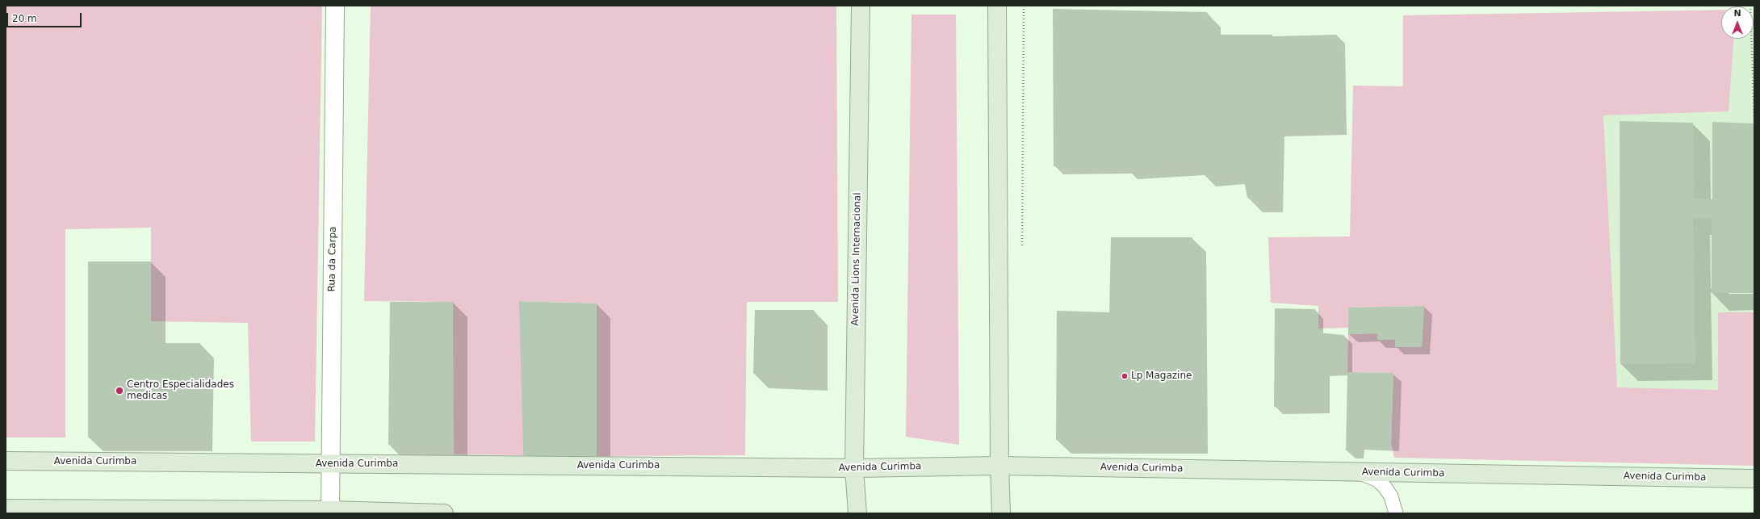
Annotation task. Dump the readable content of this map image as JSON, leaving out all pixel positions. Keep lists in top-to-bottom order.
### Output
{
  "streets": {
    "street": ["Rua da Carpa", "Avenida Lions Internacional", "Avenida Curimba"]
  },
  "crossings": [
    ["Rua da Carpa", "Avenida Curimba"],
    ["Avenida Lions Internacional", "Avenida Curimba"]
  ],
  "places": ["Lp Magazine", "Centro Especialidades medicas"],
  "scale_bar": "20 m",
  "north": "top"
}
